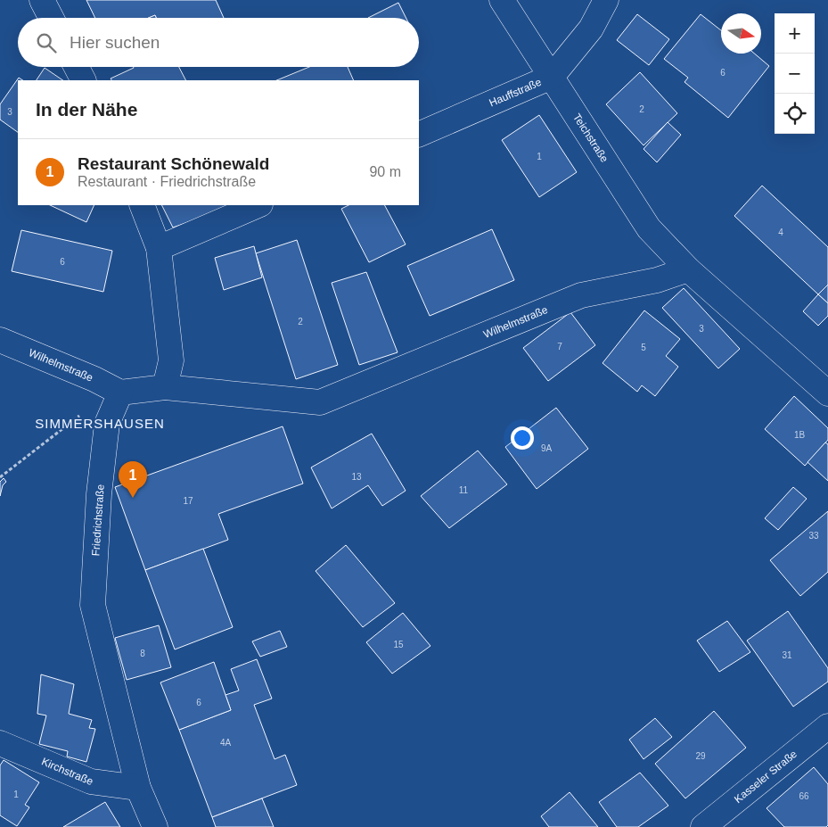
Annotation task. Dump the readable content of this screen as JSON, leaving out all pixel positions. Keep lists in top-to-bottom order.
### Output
{
  "streets": {
    "street": [
      "Hauffstraße",
      "Teichstraße",
      "Wilhelmstraße",
      "Friedrichstraße",
      "Kirchstraße",
      "Kasseler Straße"
    ]
  },
  "crossings": [
    ["Hauffstraße", "Teichstraße"],
    ["Teichstraße", "Wilhelmstraße"],
    ["Wilhelmstraße", "Friedrichstraße"],
    ["Friedrichstraße", "Kirchstraße"]
  ],
  "districts": ["SIMMERSHAUSEN"],
  "house_numbers": [
    "6",
    "2",
    "3",
    "1",
    "4",
    "6",
    "2",
    "3",
    "7",
    "5",
    "1B",
    "9A",
    "13",
    "11",
    "17",
    "33",
    "15",
    "8",
    "31",
    "6",
    "4A",
    "29",
    "1",
    "66"
  ],
  "north": "right",
  "page": {
    "map_buttons": ["+", "−"],
    "search": "Hier suchen",
    "heading": "In der Nähe",
    "list": [
      {
        "mark": "1",
        "name": "Restaurant Schönewald",
        "note": "Restaurant · Friedrichstraße",
        "value": "90 m"
      }
    ],
    "pins": "1"
  }
}
